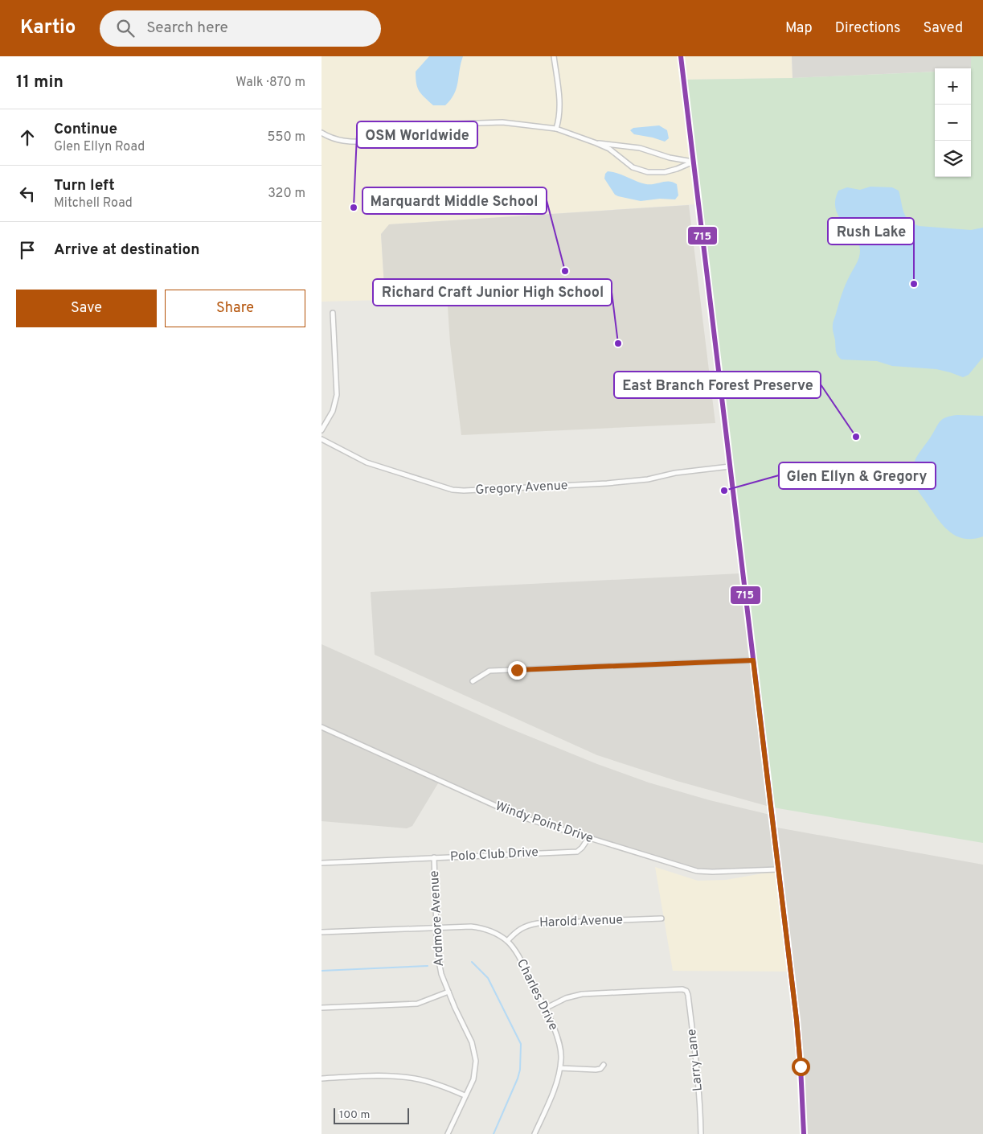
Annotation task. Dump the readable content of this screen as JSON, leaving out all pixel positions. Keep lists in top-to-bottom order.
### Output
{
  "streets": {
    "street": [
      "Gregory Avenue",
      "Windy Point Drive",
      "Polo Club Drive",
      "Ardmore Avenue",
      "Harold Avenue",
      "Charles Drive",
      "Larry Lane"
    ]
  },
  "crossings": [
    ["Windy Point Drive", "Polo Club Drive"],
    ["Polo Club Drive", "Ardmore Avenue"],
    ["Ardmore Avenue", "Charles Drive"],
    ["Harold Avenue", "Charles Drive"],
    ["Charles Drive", "Larry Lane"]
  ],
  "places": [
    "OSM Worldwide",
    "Marquardt Middle School",
    "Rush Lake",
    "Richard Craft Junior High School",
    "East Branch Forest Preserve",
    "Glen Ellyn & Gregory"
  ],
  "lines": ["transit line 715"],
  "scale_bar": "100 m",
  "page": {
    "header": "Kartio",
    "search": "Search here",
    "nav": ["Map", "Directions", "Saved"],
    "heading": ["11 min", "Walk · 870 m"],
    "map_buttons": ["+", "−"],
    "list": [
      ["Continue", "Glen Ellyn Road", "550 m"],
      ["Turn left", "Mitchell Road", "320 m"],
      "Arrive at destination"
    ],
    "buttons": ["Save", "Share"],
    "scale": "100 m"
  }
}
